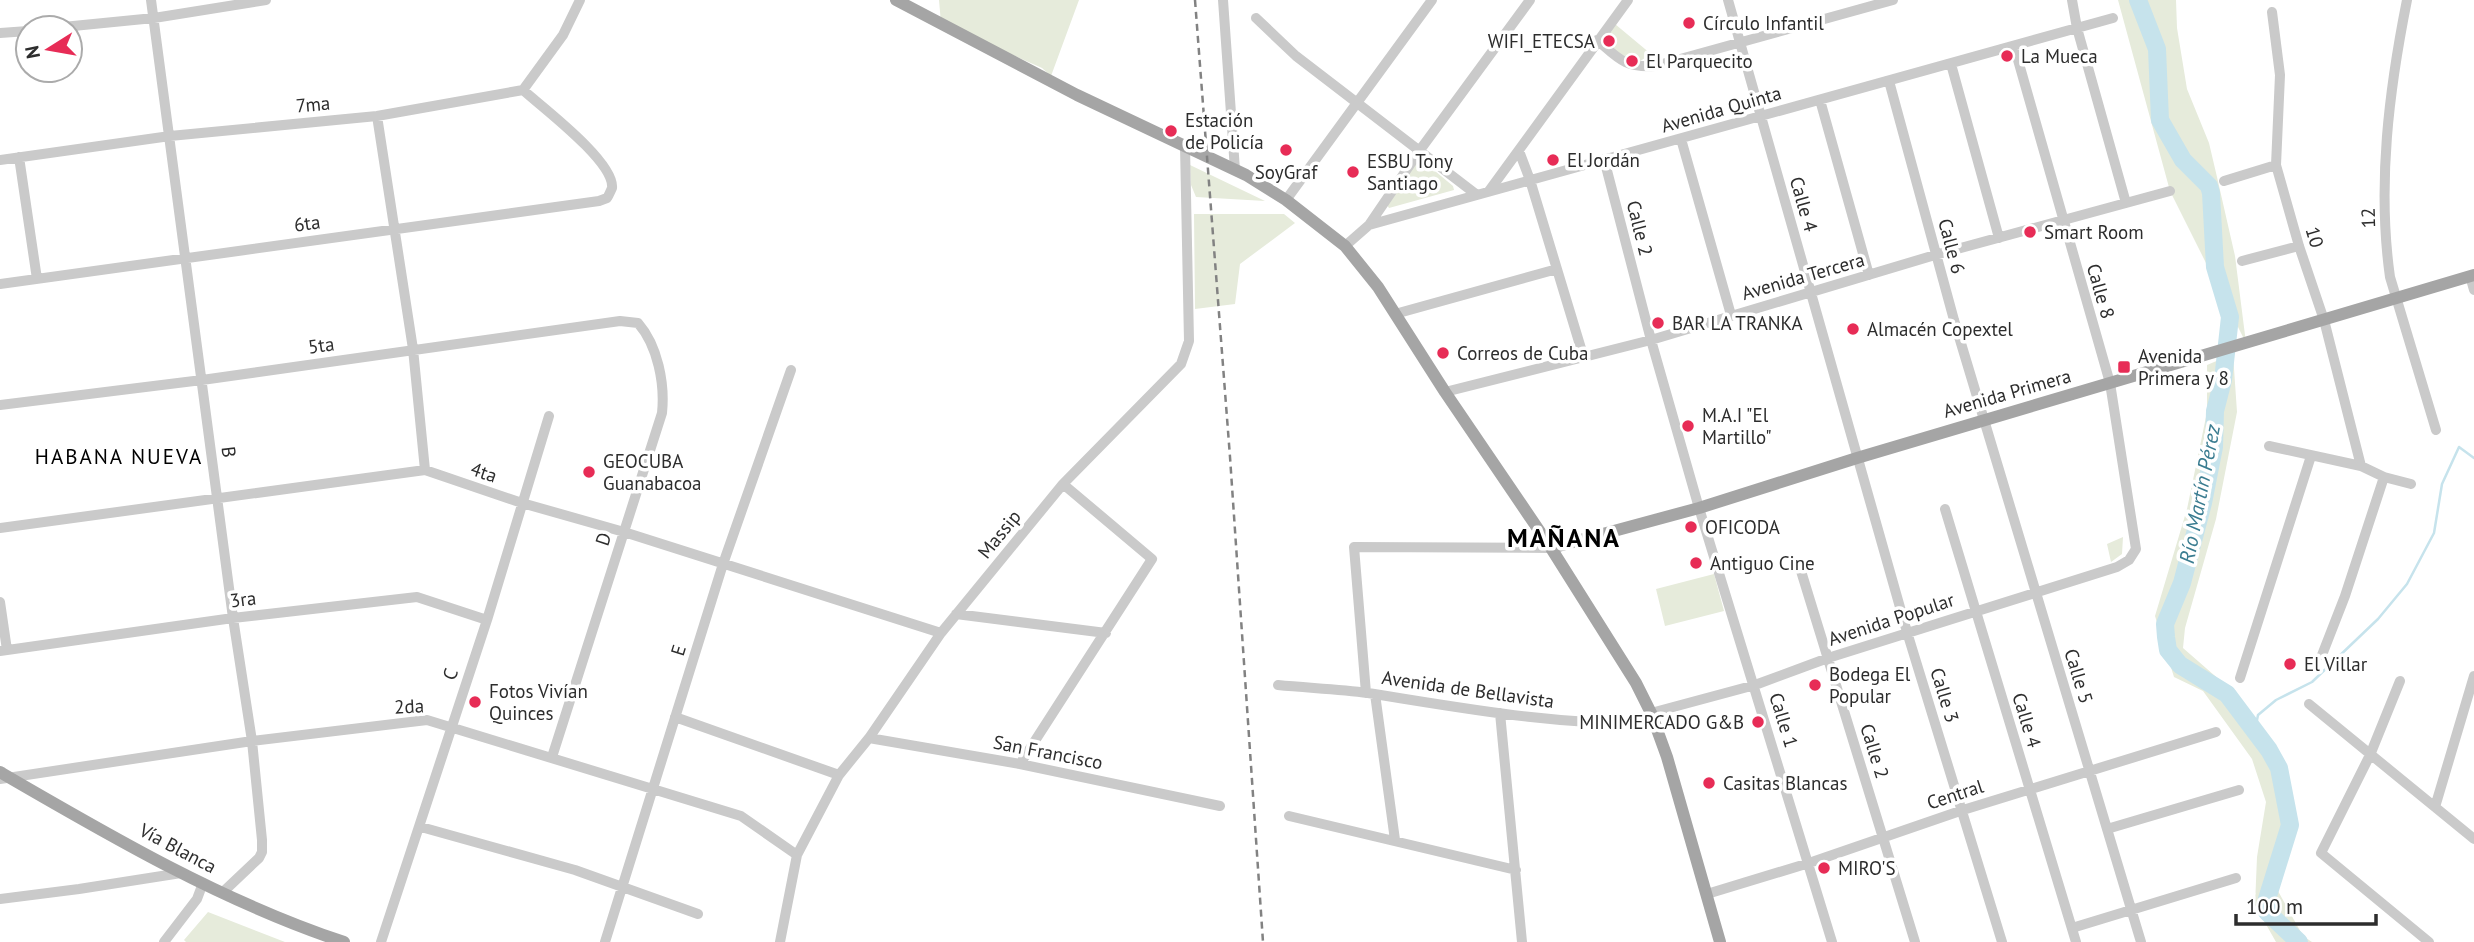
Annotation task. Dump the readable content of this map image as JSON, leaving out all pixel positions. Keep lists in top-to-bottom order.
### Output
{
  "streets": {
    "main road": ["Avenida Primera", "Vía Blanca"],
    "street": [
      "7ma",
      "Avenida Quinta",
      "Calle 4",
      "12",
      "6ta",
      "Calle 2",
      "10",
      "Calle 6",
      "Avenida Tercera",
      "Calle 8",
      "5ta",
      "B",
      "4ta",
      "Massip",
      "D",
      "3ra",
      "Avenida Popular",
      "E",
      "C",
      "Calle 5",
      "Avenida de Bellavista",
      "Calle 3",
      "2da",
      "Calle 1",
      "San Francisco",
      "Central"
    ]
  },
  "crossings": [
    ["7ma", "6ta"],
    ["7ma", "B"],
    ["Avenida Quinta", "Calle 4"],
    ["Avenida Quinta", "Calle 2"],
    ["Avenida Quinta", "Calle 6"],
    ["Avenida Quinta", "Calle 8"],
    ["Calle 4", "Avenida Tercera"],
    ["Calle 4", "Avenida Primera"],
    ["Calle 4", "Avenida Popular"],
    ["Calle 4", "Calle 3"],
    ["Calle 4", "Central"],
    ["12", "Avenida Primera"],
    ["6ta", "B"],
    ["Calle 2", "Avenida Tercera"],
    ["Calle 2", "Avenida Primera"],
    ["Calle 2", "Avenida Popular"],
    ["Calle 2", "Calle 1"],
    ["Calle 2", "Central"],
    ["10", "Avenida Primera"],
    ["Calle 6", "Avenida Tercera"],
    ["Calle 6", "Avenida Primera"],
    ["Calle 6", "Calle 5"],
    ["Avenida Tercera", "Calle 8"],
    ["Calle 8", "Avenida Primera"],
    ["Calle 8", "Avenida Popular"],
    ["5ta", "B"],
    ["5ta", "D"],
    ["Avenida Primera", "Calle 5"],
    ["Avenida Primera", "Calle 3"],
    ["Avenida Primera", "Calle 1"],
    ["B", "4ta"],
    ["B", "3ra"],
    ["B", "2da"],
    ["B", "Vía Blanca"],
    ["4ta", "Massip"],
    ["4ta", "D"],
    ["4ta", "E"],
    ["4ta", "C"],
    ["Massip", "2da"],
    ["Massip", "San Francisco"],
    ["D", "2da"],
    ["3ra", "C"],
    ["Avenida Popular", "Calle 5"],
    ["Avenida Popular", "Avenida de Bellavista"],
    ["Avenida Popular", "Calle 3"],
    ["Avenida Popular", "Calle 1"],
    ["E", "2da"],
    ["C", "2da"],
    ["Calle 5", "Central"],
    ["Calle 3", "Central"],
    ["2da", "Vía Blanca"],
    ["Calle 1", "Central"]
  ],
  "districts": ["HABANA NUEVA", "MAÑANA"],
  "water": ["Río Martín Pérez"],
  "places": {
    "other": [
      "Círculo Infantil",
      "WIFI_ETECSA",
      "La Mueca",
      "El Parquecito",
      "Estación de Policía",
      "SoyGraf",
      "El Jordán",
      "ESBU Tony Santiago",
      "Smart Room",
      "BAR LA TRANKA",
      "Almacén Copextel",
      "Correos de Cuba",
      "M.A.I \"El Martillo\"",
      "GEOCUBA Guanabacoa",
      "OFICODA",
      "Antiguo Cine",
      "El Villar",
      "Bodega El Popular",
      "Fotos Vivían Quinces",
      "MINIMERCADO G&B",
      "Casitas Blancas",
      "MIRO'S"
    ],
    "transit": ["Avenida Primera y 8"]
  },
  "scale_bar": "100 m",
  "north": "left"
}
